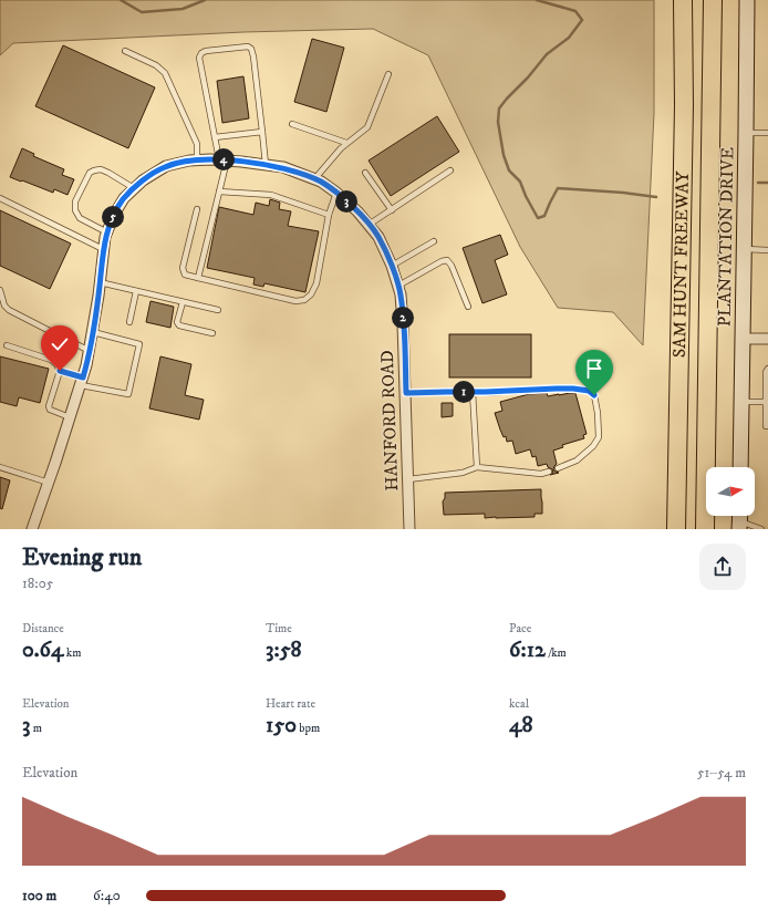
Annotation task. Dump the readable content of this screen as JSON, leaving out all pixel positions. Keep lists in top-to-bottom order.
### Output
{
  "streets": {
    "highway": ["SAM HUNT FREEWAY"],
    "street": ["PLANTATION DRIVE", "HANFORD ROAD"]
  },
  "north": "right",
  "page": {
    "pins": [
      "4",
      "3",
      "5",
      "2",
      "1"
    ],
    "heading": ["Evening run", "18:05"],
    "stats": [
      ["Distance", "0.64 km"],
      ["Time", "3:58"],
      ["Pace", "6:12 /km"],
      ["Elevation", "3 m"],
      ["Heart rate", "150 bpm"],
      ["kcal", "48"]
    ],
    "chart": ["Elevation", "51–54 m"],
    "list": [
      {
        "name": "100 m",
        "note": "6:40"
      }
    ]
  }
}
